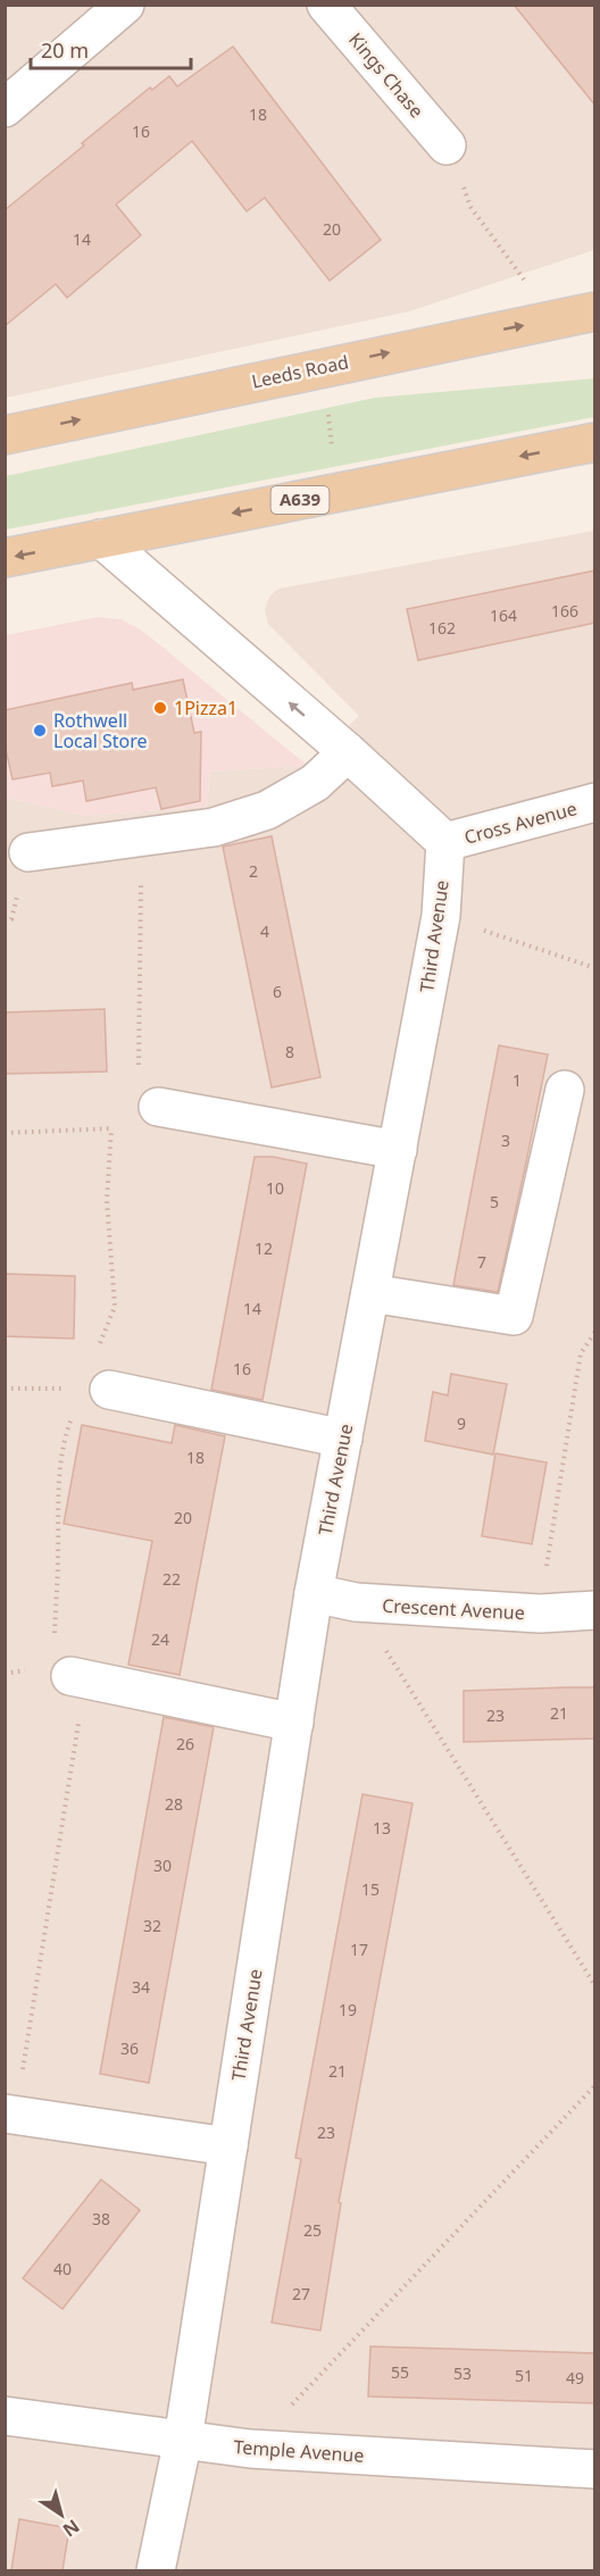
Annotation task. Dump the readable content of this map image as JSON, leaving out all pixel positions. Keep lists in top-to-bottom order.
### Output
{
  "streets": {
    "main road": ["Leeds Road", "A639"],
    "street": [
      "Kings Chase",
      "Cross Avenue",
      "Third Avenue",
      "Crescent Avenue",
      "Temple Avenue"
    ]
  },
  "crossings": [
    ["Cross Avenue", "Third Avenue"],
    ["Third Avenue", "Crescent Avenue"],
    ["Third Avenue", "Temple Avenue"]
  ],
  "places": ["1Pizza1", "Rothwell Local Store"],
  "house_numbers": [
    "18",
    "16",
    "20",
    "14",
    "166",
    "164",
    "162",
    "2",
    "4",
    "6",
    "8",
    "1",
    "3",
    "10",
    "5",
    "12",
    "7",
    "14",
    "16",
    "9",
    "18",
    "20",
    "22",
    "24",
    "21",
    "23",
    "26",
    "28",
    "13",
    "30",
    "15",
    "32",
    "17",
    "34",
    "19",
    "36",
    "21",
    "23",
    "38",
    "25",
    "40",
    "27",
    "55",
    "53",
    "51",
    "49"
  ],
  "scale_bar": "20 m",
  "north": "bottom right"
}
